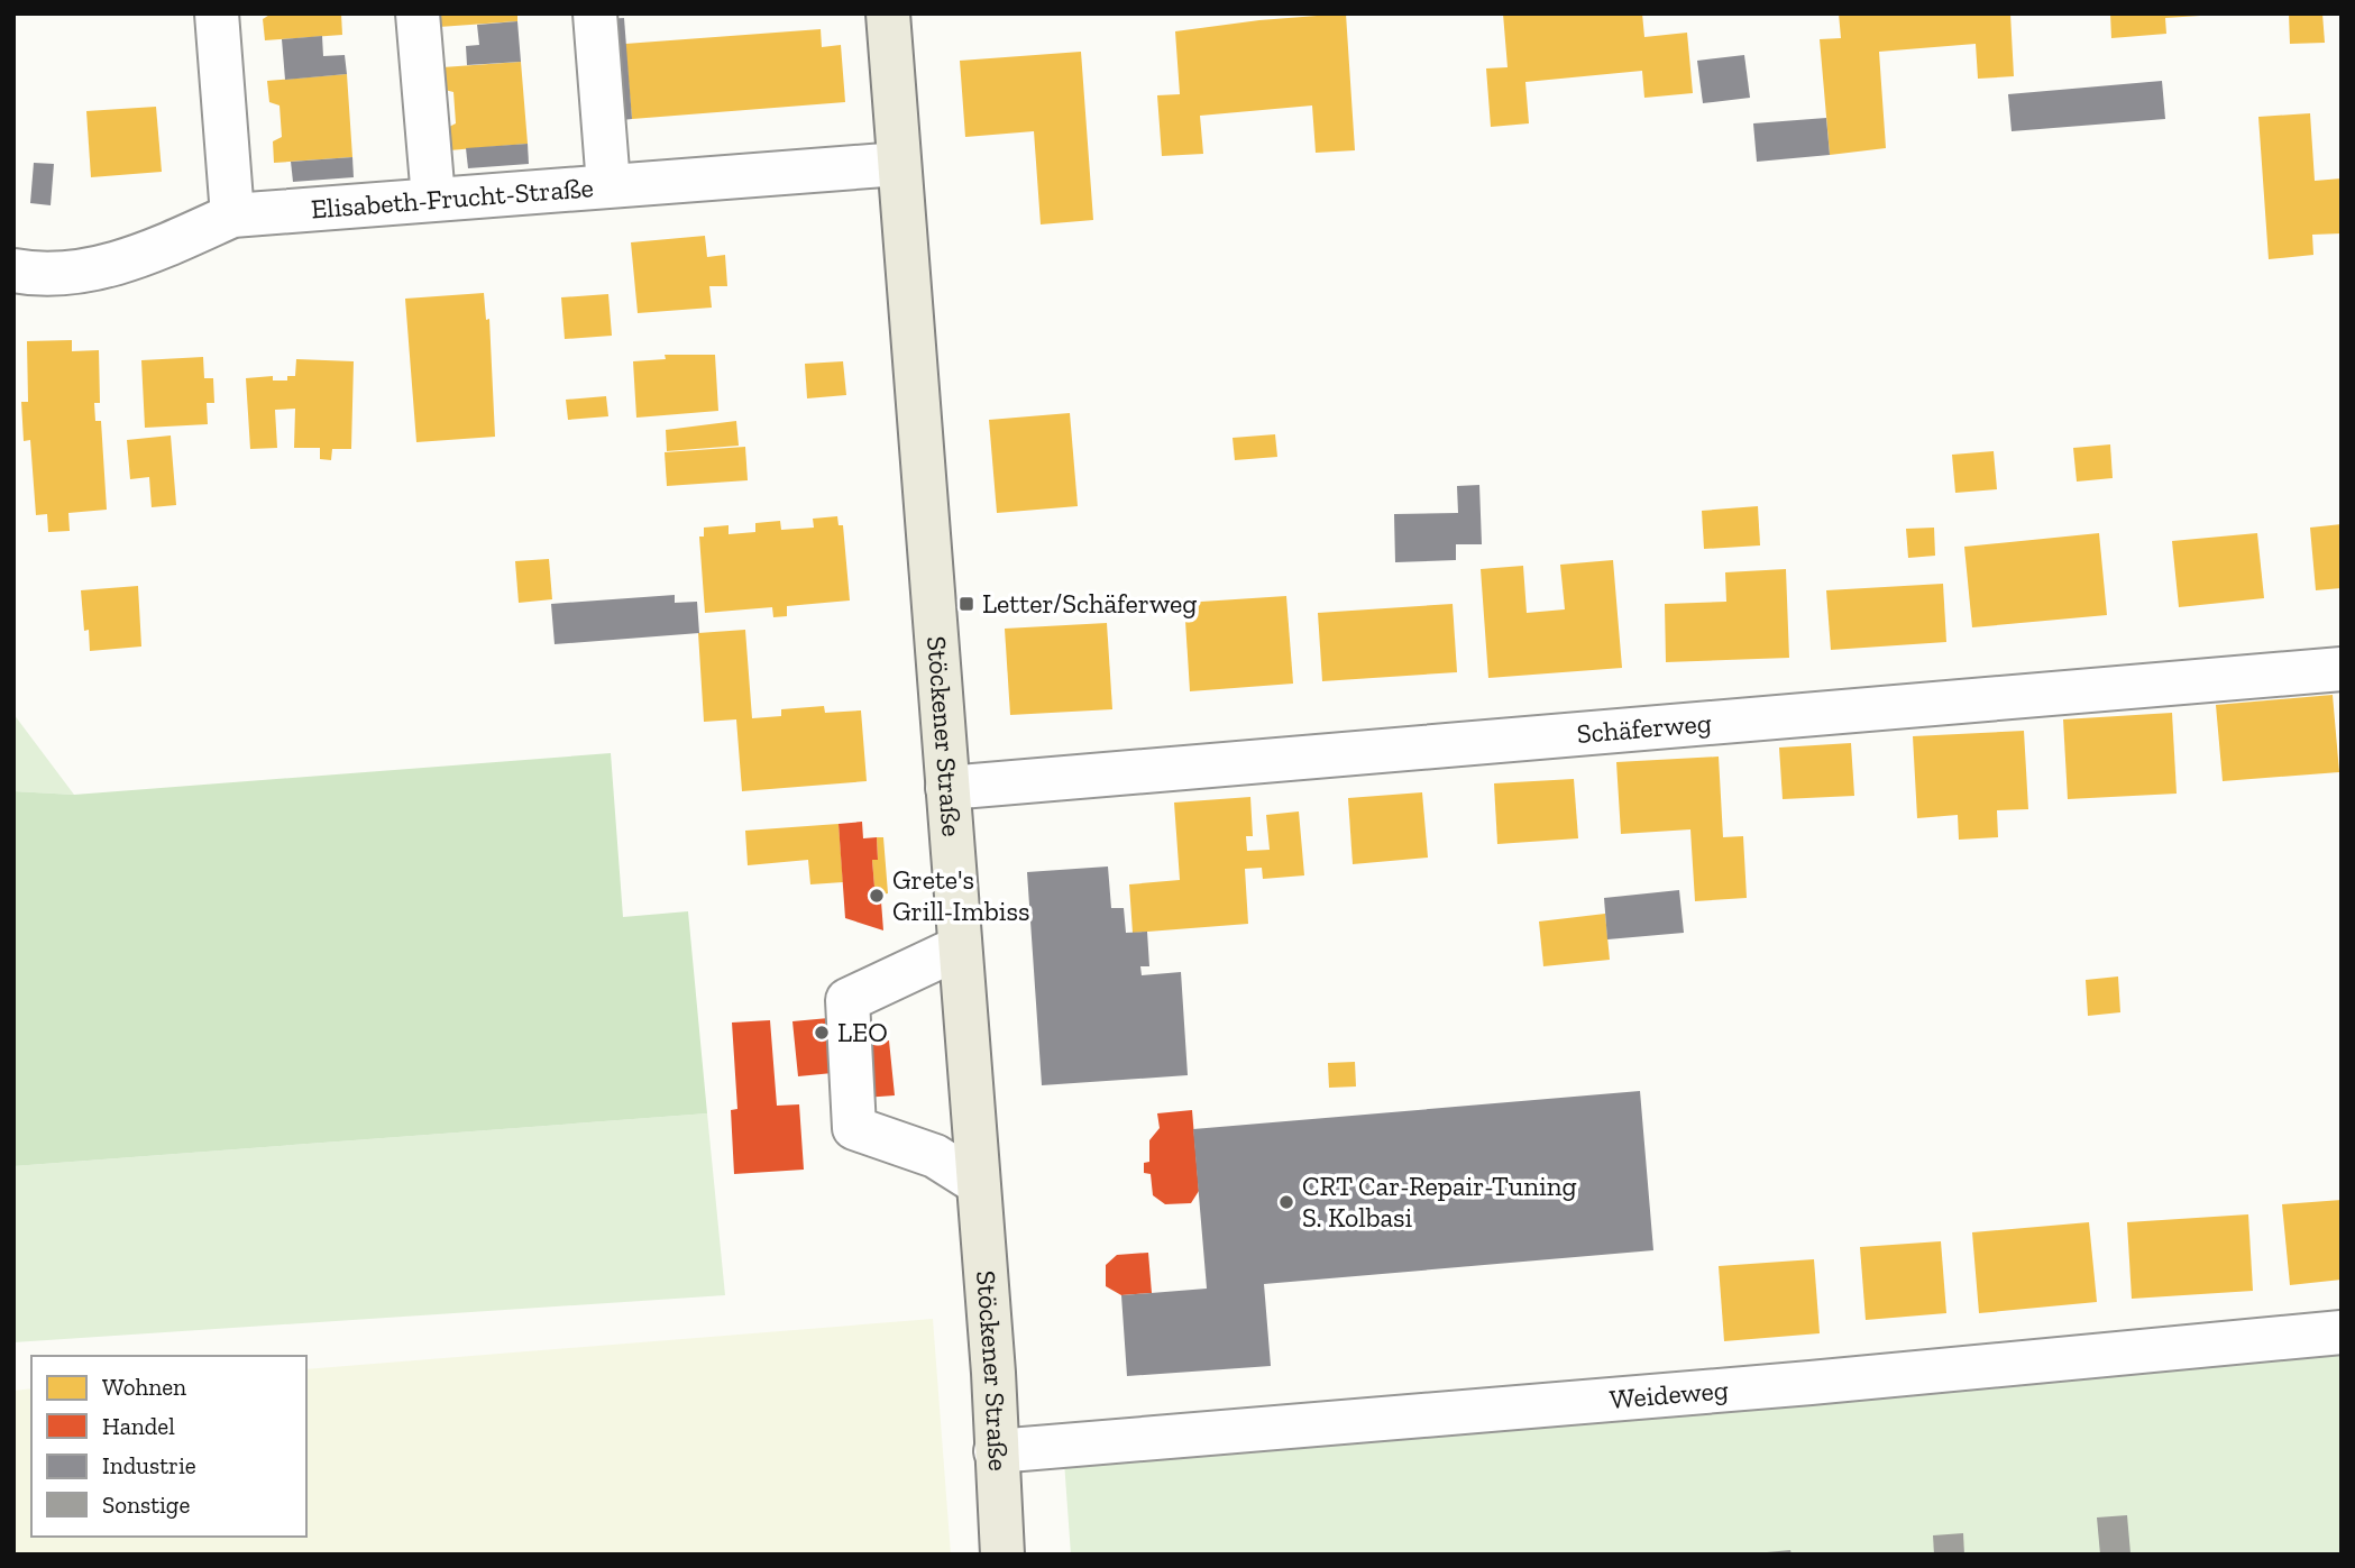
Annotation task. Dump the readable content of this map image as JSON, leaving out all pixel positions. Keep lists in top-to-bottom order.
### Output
{
  "streets": {
    "main road": ["Stöckener Straße"],
    "street": ["Elisabeth-Frucht-Straße", "Schäferweg", "Weideweg"]
  },
  "crossings": [
    ["Elisabeth-Frucht-Straße", "Stöckener Straße"],
    ["Schäferweg", "Stöckener Straße"],
    ["Stöckener Straße", "Weideweg"]
  ],
  "places": {
    "transit": ["Letter/Schäferweg"],
    "other": ["Grete's Grill-Imbiss", "LEO", "CRT Car-Repair-Tuning S. Kolbasi"]
  },
  "legend": [
    "Wohnen",
    "Handel",
    "Industrie",
    "Sonstige"
  ]
}
